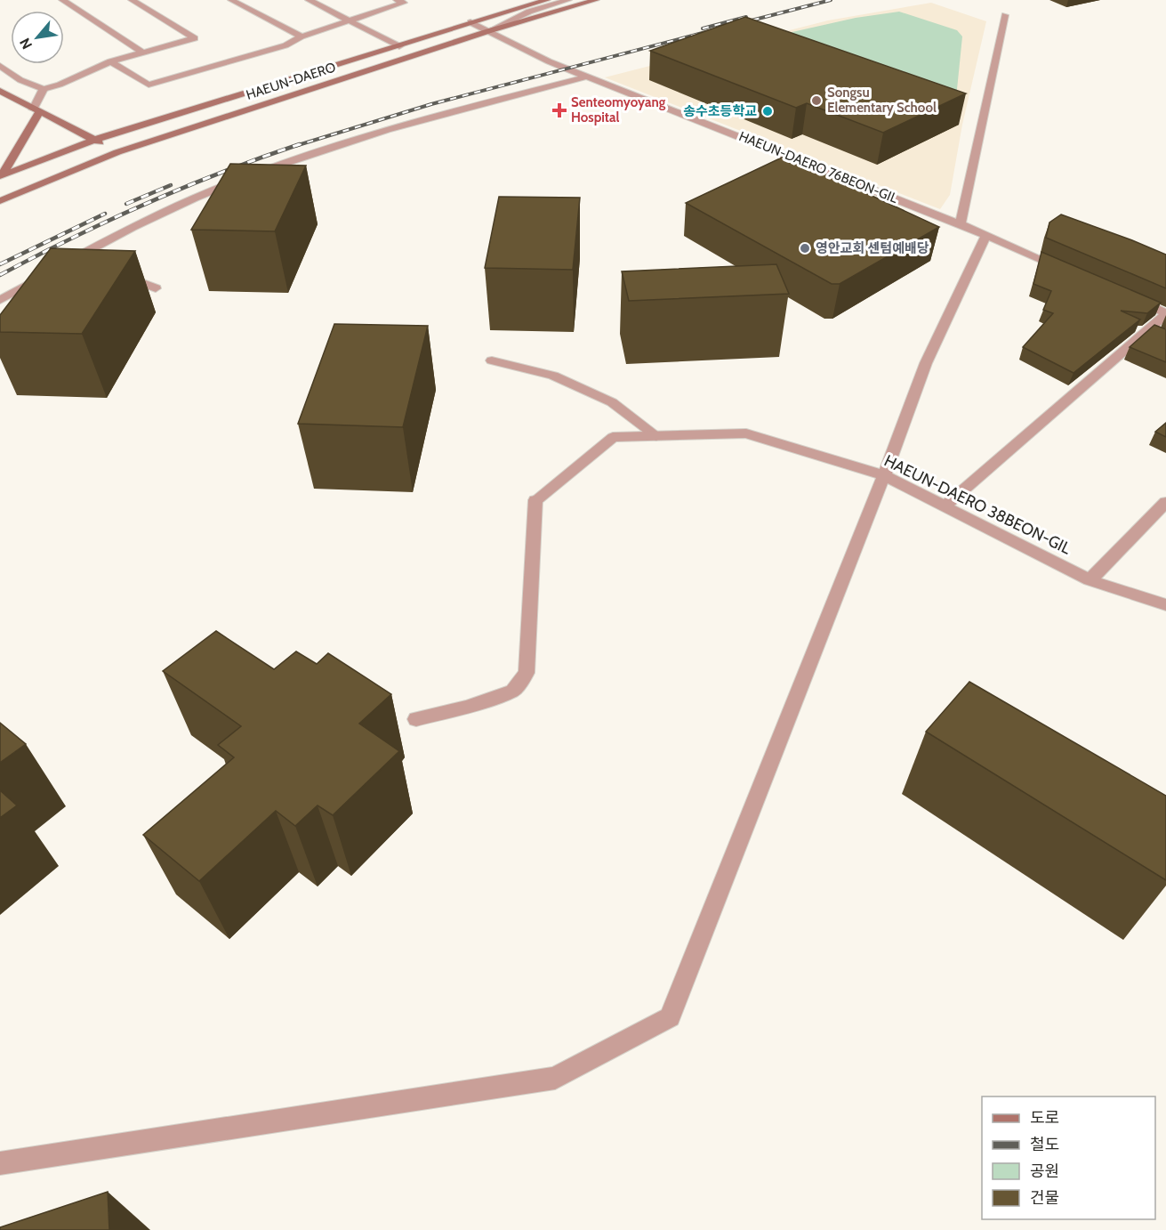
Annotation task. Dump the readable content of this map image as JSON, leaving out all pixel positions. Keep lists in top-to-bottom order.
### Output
{
  "streets": {
    "main road": ["HAEUN-DAERO"],
    "street": ["HAEUN-DAERO 76BEON-GIL", "HAEUN-DAERO 38BEON-GIL"]
  },
  "crossings": [
    ["HAEUN-DAERO", "HAEUN-DAERO 76BEON-GIL"]
  ],
  "places": {
    "other": ["Songsu Elementary School", "송수초등학교", "영안교회 센텀예배당"],
    "health": ["Senteomyoyang Hospital"]
  },
  "legend": [
    "도로",
    "철도",
    "공원",
    "건물"
  ],
  "north": "bottom left"
}
